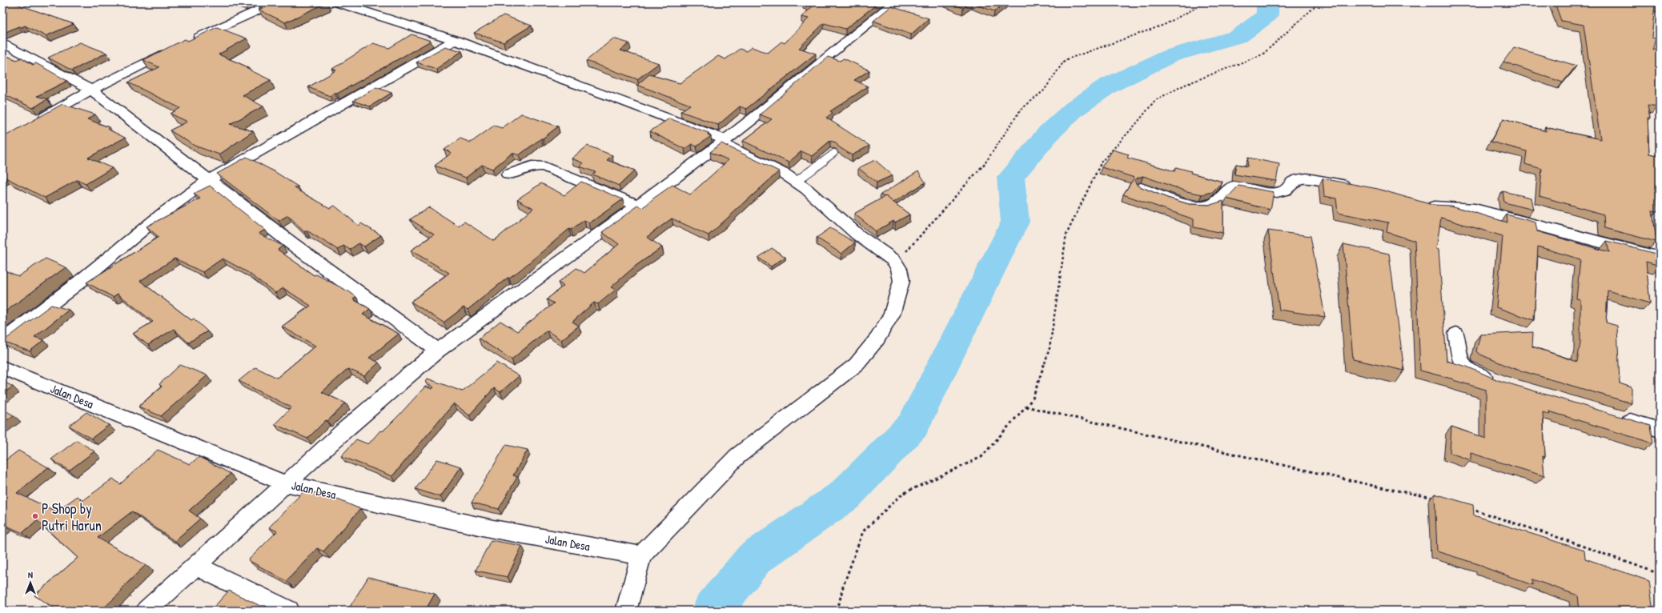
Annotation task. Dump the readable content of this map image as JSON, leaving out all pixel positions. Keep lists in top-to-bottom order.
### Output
{
  "streets": {
    "street": ["Jalan Desa"]
  },
  "places": ["P Shop by Putri Harun"],
  "north": "top"
}
